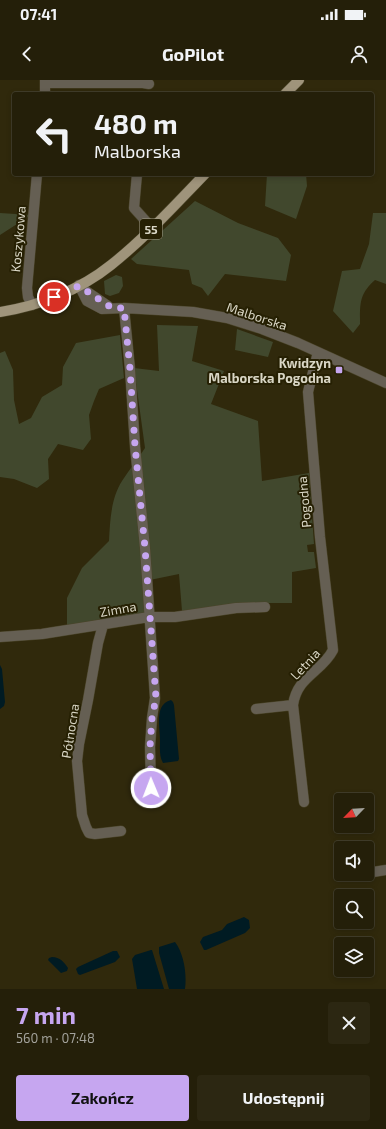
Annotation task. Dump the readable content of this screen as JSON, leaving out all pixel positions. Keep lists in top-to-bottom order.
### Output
{
  "streets": {
    "main road": ["55"],
    "street": [
      "Koszykowa",
      "Malborska",
      "Pogodna",
      "Zimna",
      "Letnia",
      "Północna"
    ]
  },
  "crossings": [
    ["55", "Koszykowa"],
    ["55", "Malborska"],
    ["Malborska", "Pogodna"],
    ["Pogodna", "Letnia"],
    ["Zimna", "Północna"]
  ],
  "places": {
    "transit": ["Kwidzyn Malborska Pogodna"]
  },
  "north": "bottom left",
  "page": {
    "status": "07:41",
    "header": "GoPilot",
    "turn": ["480 m", "Malborska"],
    "heading": ["7 min", "560 m · 07:48"],
    "buttons": ["Zakończ", "Udostępnij"]
  }
}
